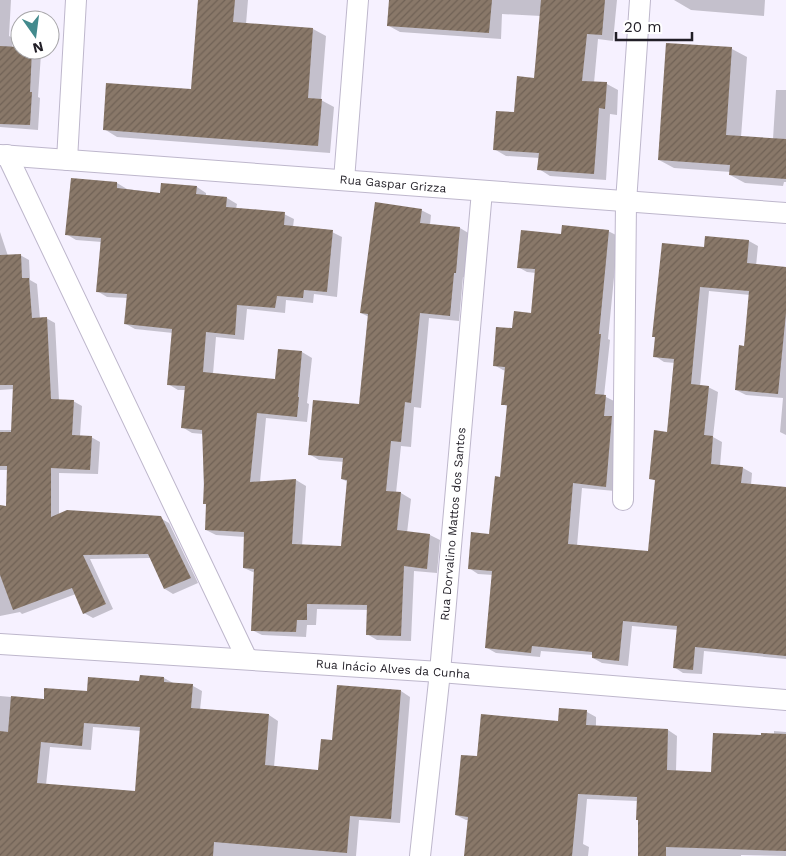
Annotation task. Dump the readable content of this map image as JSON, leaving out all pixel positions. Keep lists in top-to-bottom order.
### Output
{
  "streets": {
    "street": ["Rua Gaspar Grizza", "Rua Dorvalino Mattos dos Santos", "Rua Inácio Alves da Cunha"]
  },
  "crossings": [
    ["Rua Gaspar Grizza", "Rua Dorvalino Mattos dos Santos"],
    ["Rua Dorvalino Mattos dos Santos", "Rua Inácio Alves da Cunha"]
  ],
  "scale_bar": "20 m",
  "north": "bottom"
}
